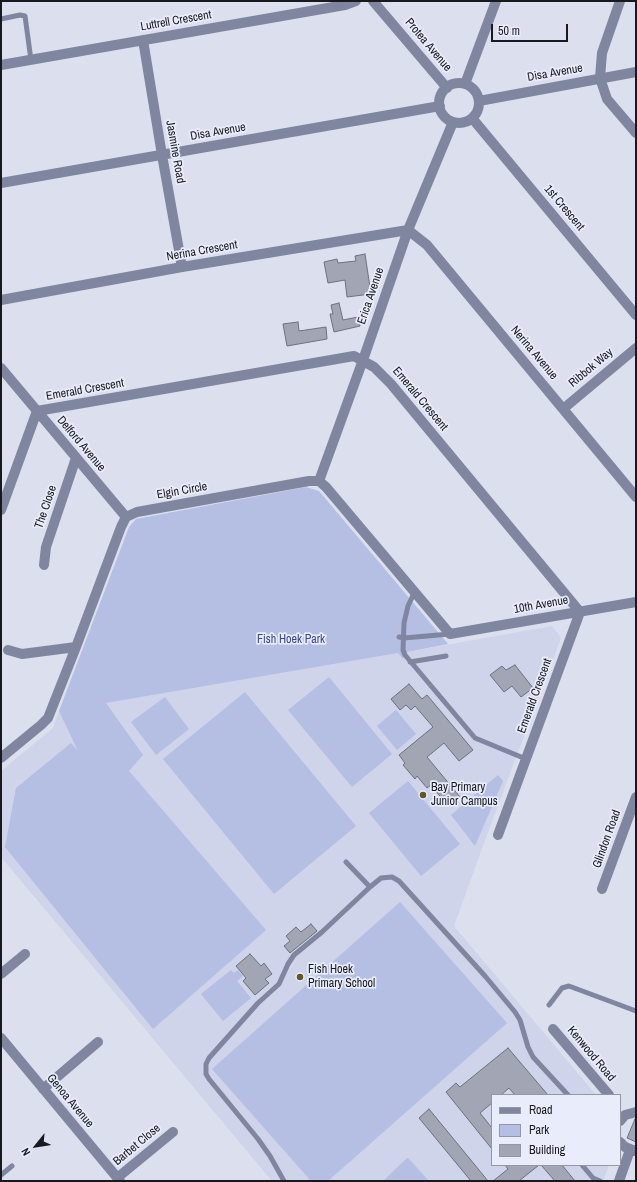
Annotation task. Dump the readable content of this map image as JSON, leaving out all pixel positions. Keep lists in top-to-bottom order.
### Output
{
  "streets": {
    "street": [
      "Luttrell Crescent",
      "Protea Avenue",
      "Disa Avenue",
      "Jasmine Road",
      "1st Crescent",
      "Nerina Crescent",
      "Erica Avenue",
      "Nerina Avenue",
      "Ribbok Way",
      "Emerald Crescent",
      "Delford Avenue",
      "Elgin Circle",
      "The Close",
      "10th Avenue",
      "Glindon Road",
      "Kenwood Road",
      "Genoa Avenue",
      "Barbet Close"
    ]
  },
  "crossings": [
    ["Luttrell Crescent", "Jasmine Road"],
    ["Protea Avenue", "Disa Avenue"],
    ["Protea Avenue", "1st Crescent"],
    ["Protea Avenue", "Erica Avenue"],
    ["Disa Avenue", "Jasmine Road"],
    ["Disa Avenue", "1st Crescent"],
    ["Disa Avenue", "Erica Avenue"],
    ["Jasmine Road", "Nerina Crescent"],
    ["1st Crescent", "Erica Avenue"],
    ["Nerina Crescent", "Erica Avenue"],
    ["Nerina Crescent", "Nerina Avenue"],
    ["Erica Avenue", "Nerina Avenue"],
    ["Erica Avenue", "Emerald Crescent"],
    ["Erica Avenue", "Elgin Circle"],
    ["Nerina Avenue", "Ribbok Way"],
    ["Emerald Crescent", "Delford Avenue"],
    ["Emerald Crescent", "10th Avenue"],
    ["Delford Avenue", "Elgin Circle"],
    ["Delford Avenue", "The Close"],
    ["Genoa Avenue", "Barbet Close"]
  ],
  "parks": ["Fish Hoek Park"],
  "places": ["Bay Primary Junior Campus", "Fish Hoek Primary School"],
  "legend": ["Road", "Park", "Building"],
  "scale_bar": "50 m",
  "north": "bottom left"
}
